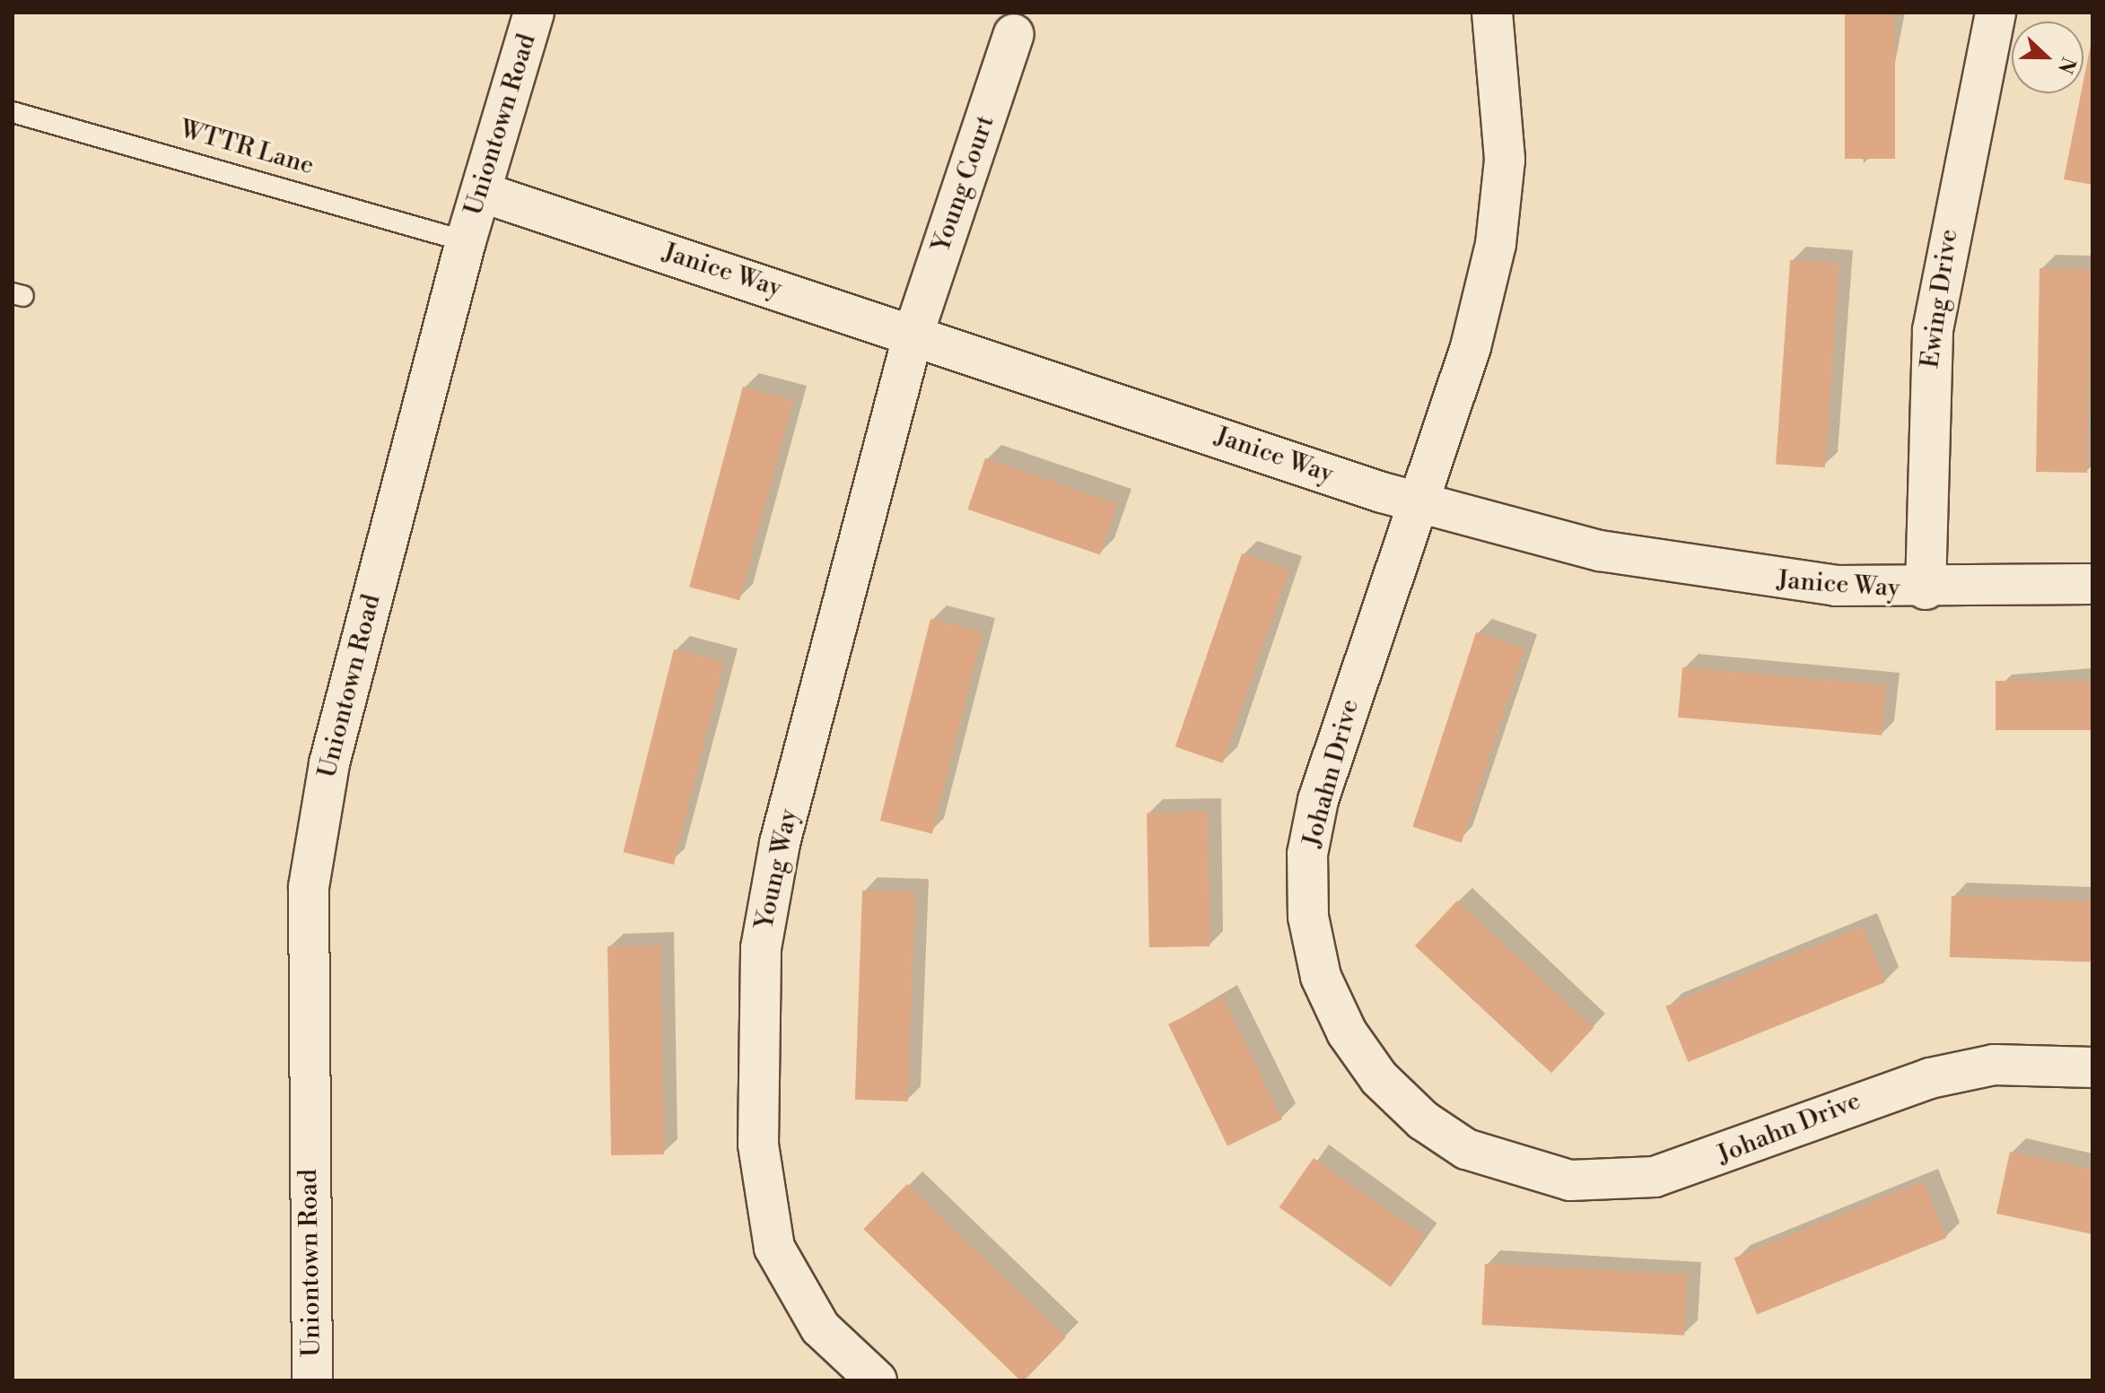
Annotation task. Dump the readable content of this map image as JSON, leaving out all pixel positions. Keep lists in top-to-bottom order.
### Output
{
  "streets": {
    "street": [
      "Uniontown Road",
      "Young Court",
      "Janice Way",
      "Ewing Drive",
      "Johahn Drive",
      "Young Way"
    ],
    "lane": ["WTTR Lane"]
  },
  "crossings": [
    ["Uniontown Road", "WTTR Lane"],
    ["Uniontown Road", "Janice Way"],
    ["Young Court", "Janice Way"],
    ["Young Court", "Young Way"],
    ["Janice Way", "Ewing Drive"],
    ["Janice Way", "Johahn Drive"],
    ["Janice Way", "Young Way"]
  ],
  "north": "right"
}
